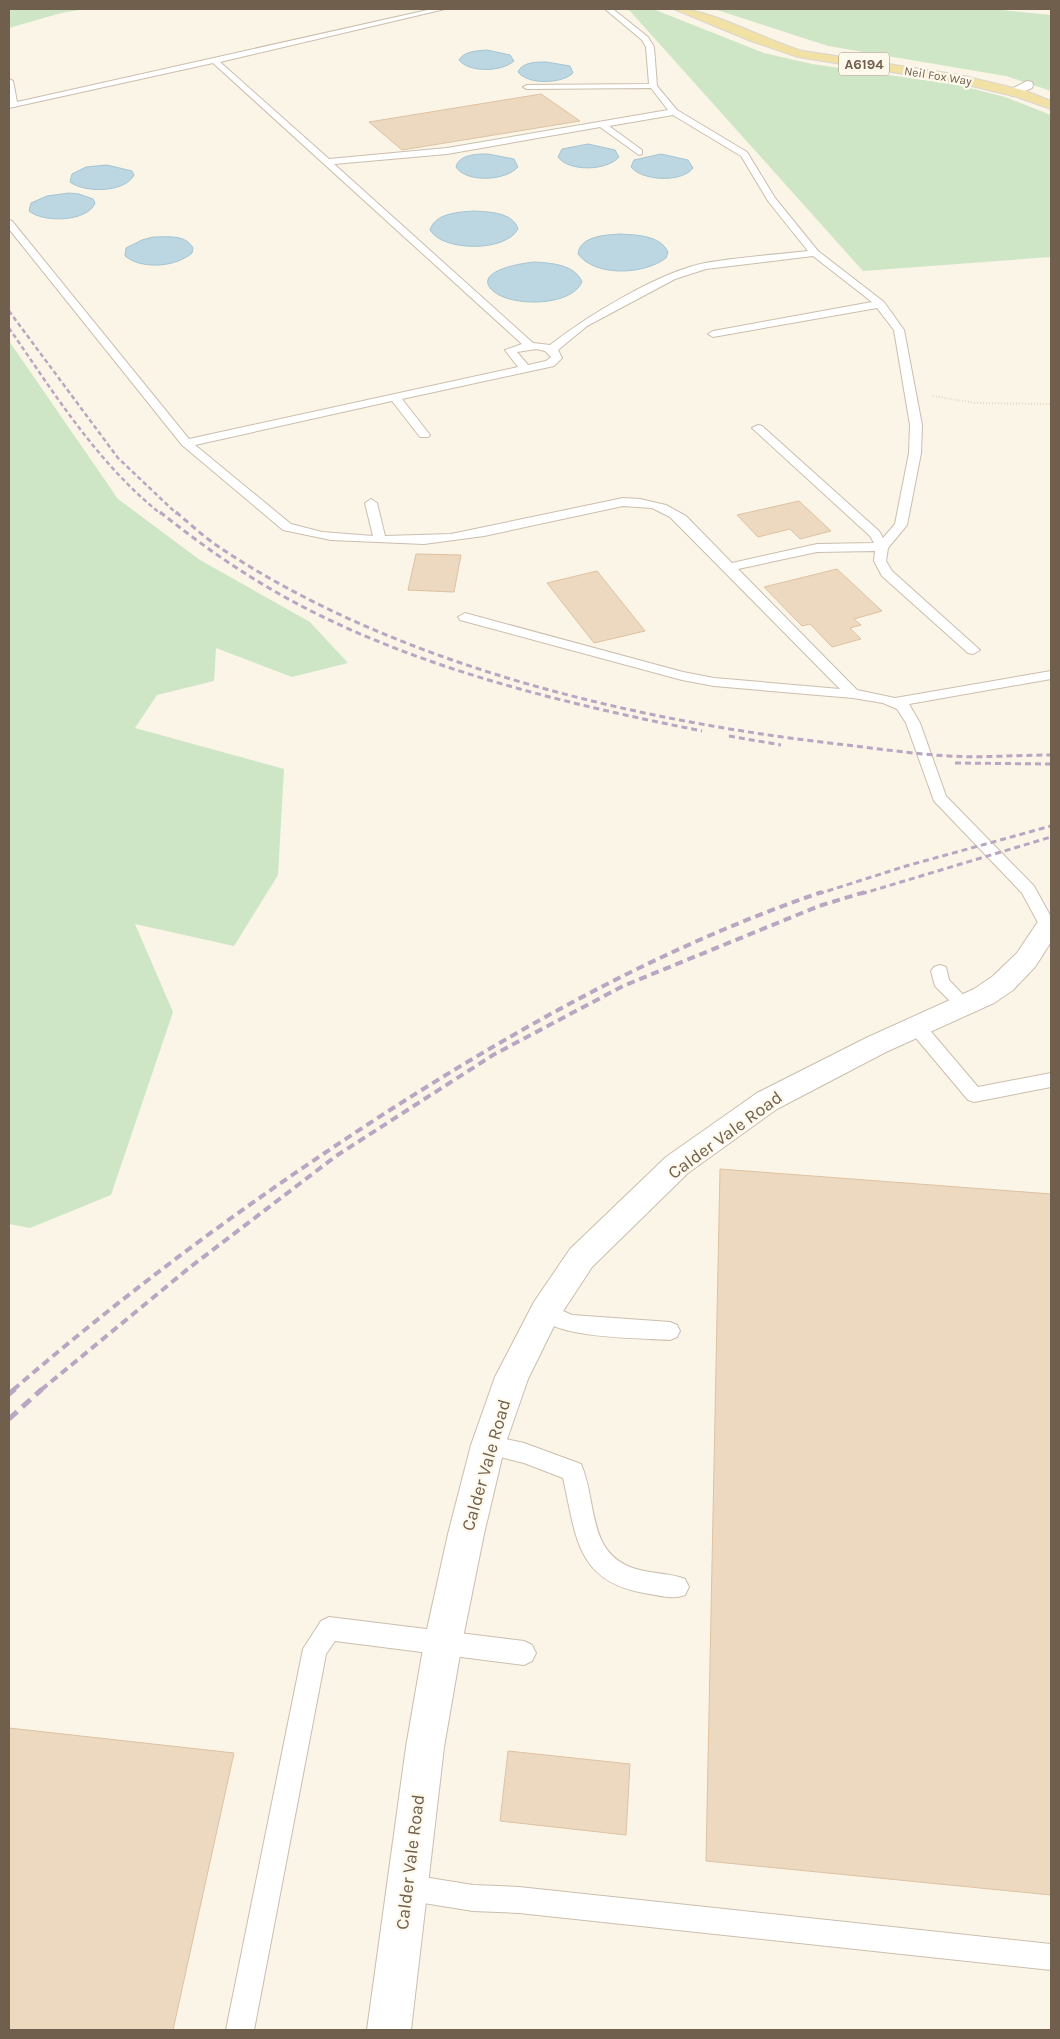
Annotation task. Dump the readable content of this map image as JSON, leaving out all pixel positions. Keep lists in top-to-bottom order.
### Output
{
  "streets": {
    "main road": ["A6194", "Neil Fox Way"],
    "street": ["Calder Vale Road"]
  }
}
